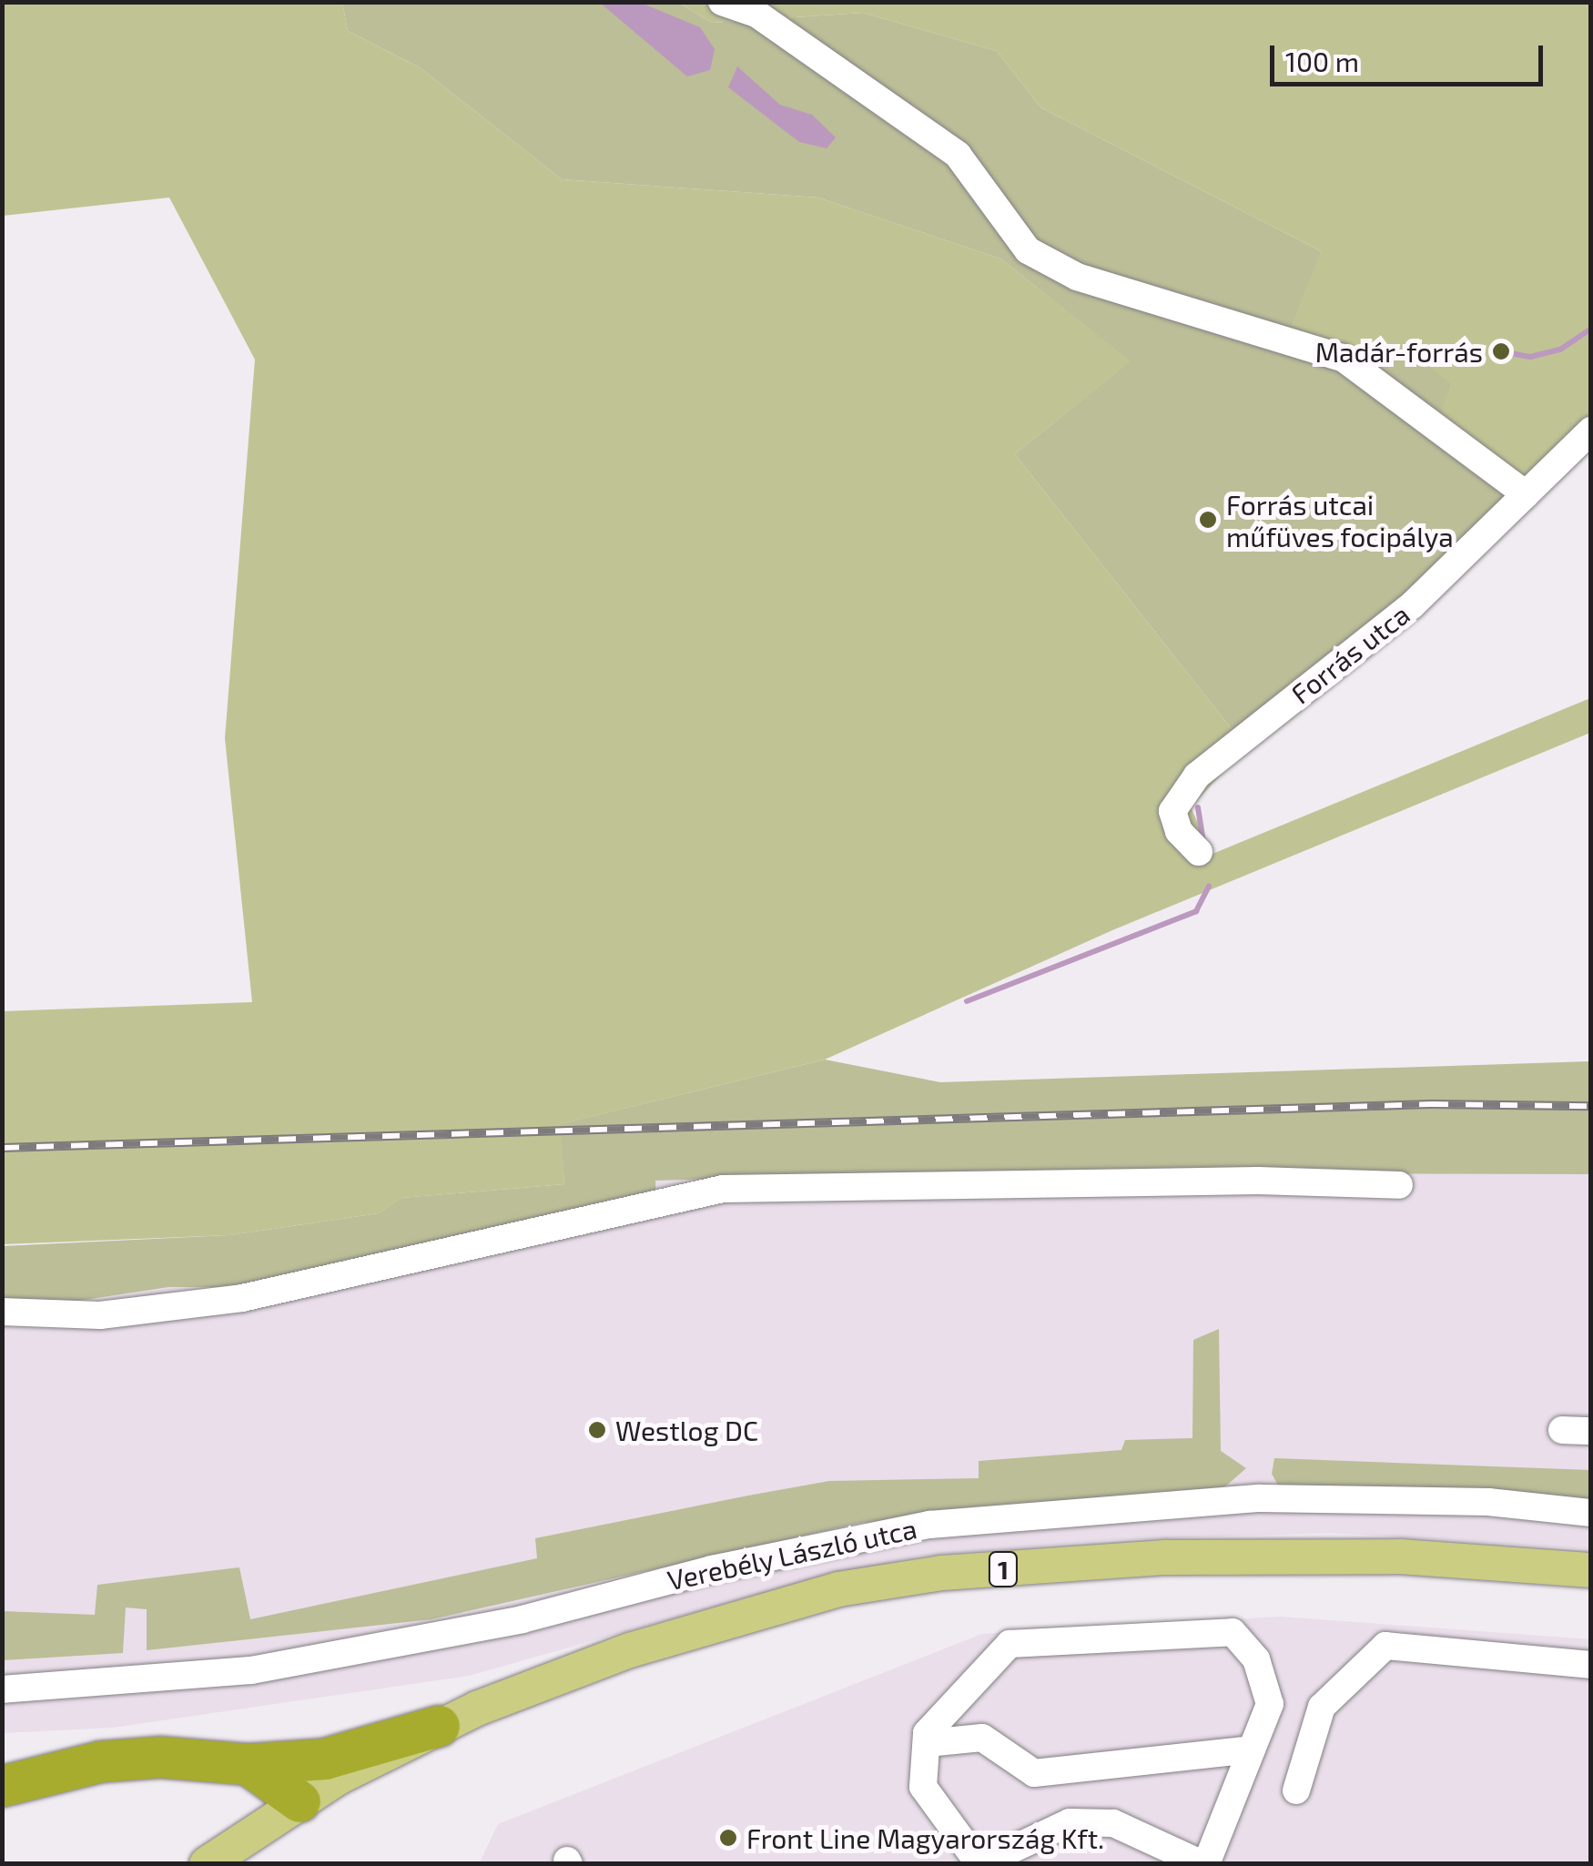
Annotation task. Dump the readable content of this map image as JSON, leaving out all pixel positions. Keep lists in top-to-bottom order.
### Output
{
  "streets": {
    "main road": ["1"],
    "street": ["Forrás utca", "Verebély László utca"]
  },
  "places": [
    "Madár-forrás",
    "Forrás utcai műfüves focipálya",
    "Westlog DC",
    "Front Line Magyarország Kft."
  ],
  "scale_bar": "100 m"
}
